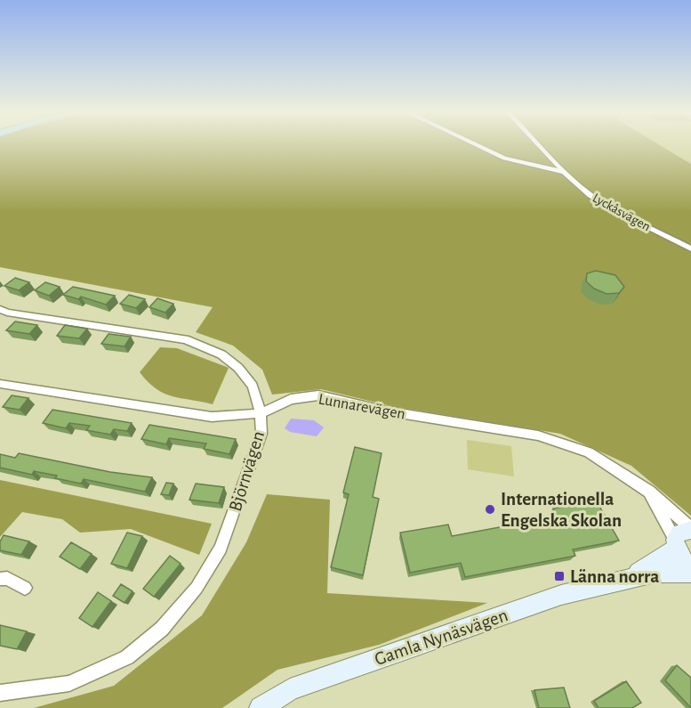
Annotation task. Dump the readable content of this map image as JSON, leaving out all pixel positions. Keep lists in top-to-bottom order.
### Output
{
  "streets": {
    "street": [
      "Lyckåsvägen",
      "Lunnarevägen",
      "Björnvägen",
      "Gamla Nynäsvägen"
    ]
  },
  "crossings": [
    ["Lunnarevägen", "Björnvägen"],
    ["Lunnarevägen", "Gamla Nynäsvägen"]
  ],
  "places": {
    "other": ["Internationella Engelska Skolan"],
    "transit": ["Länna norra"]
  }
}
